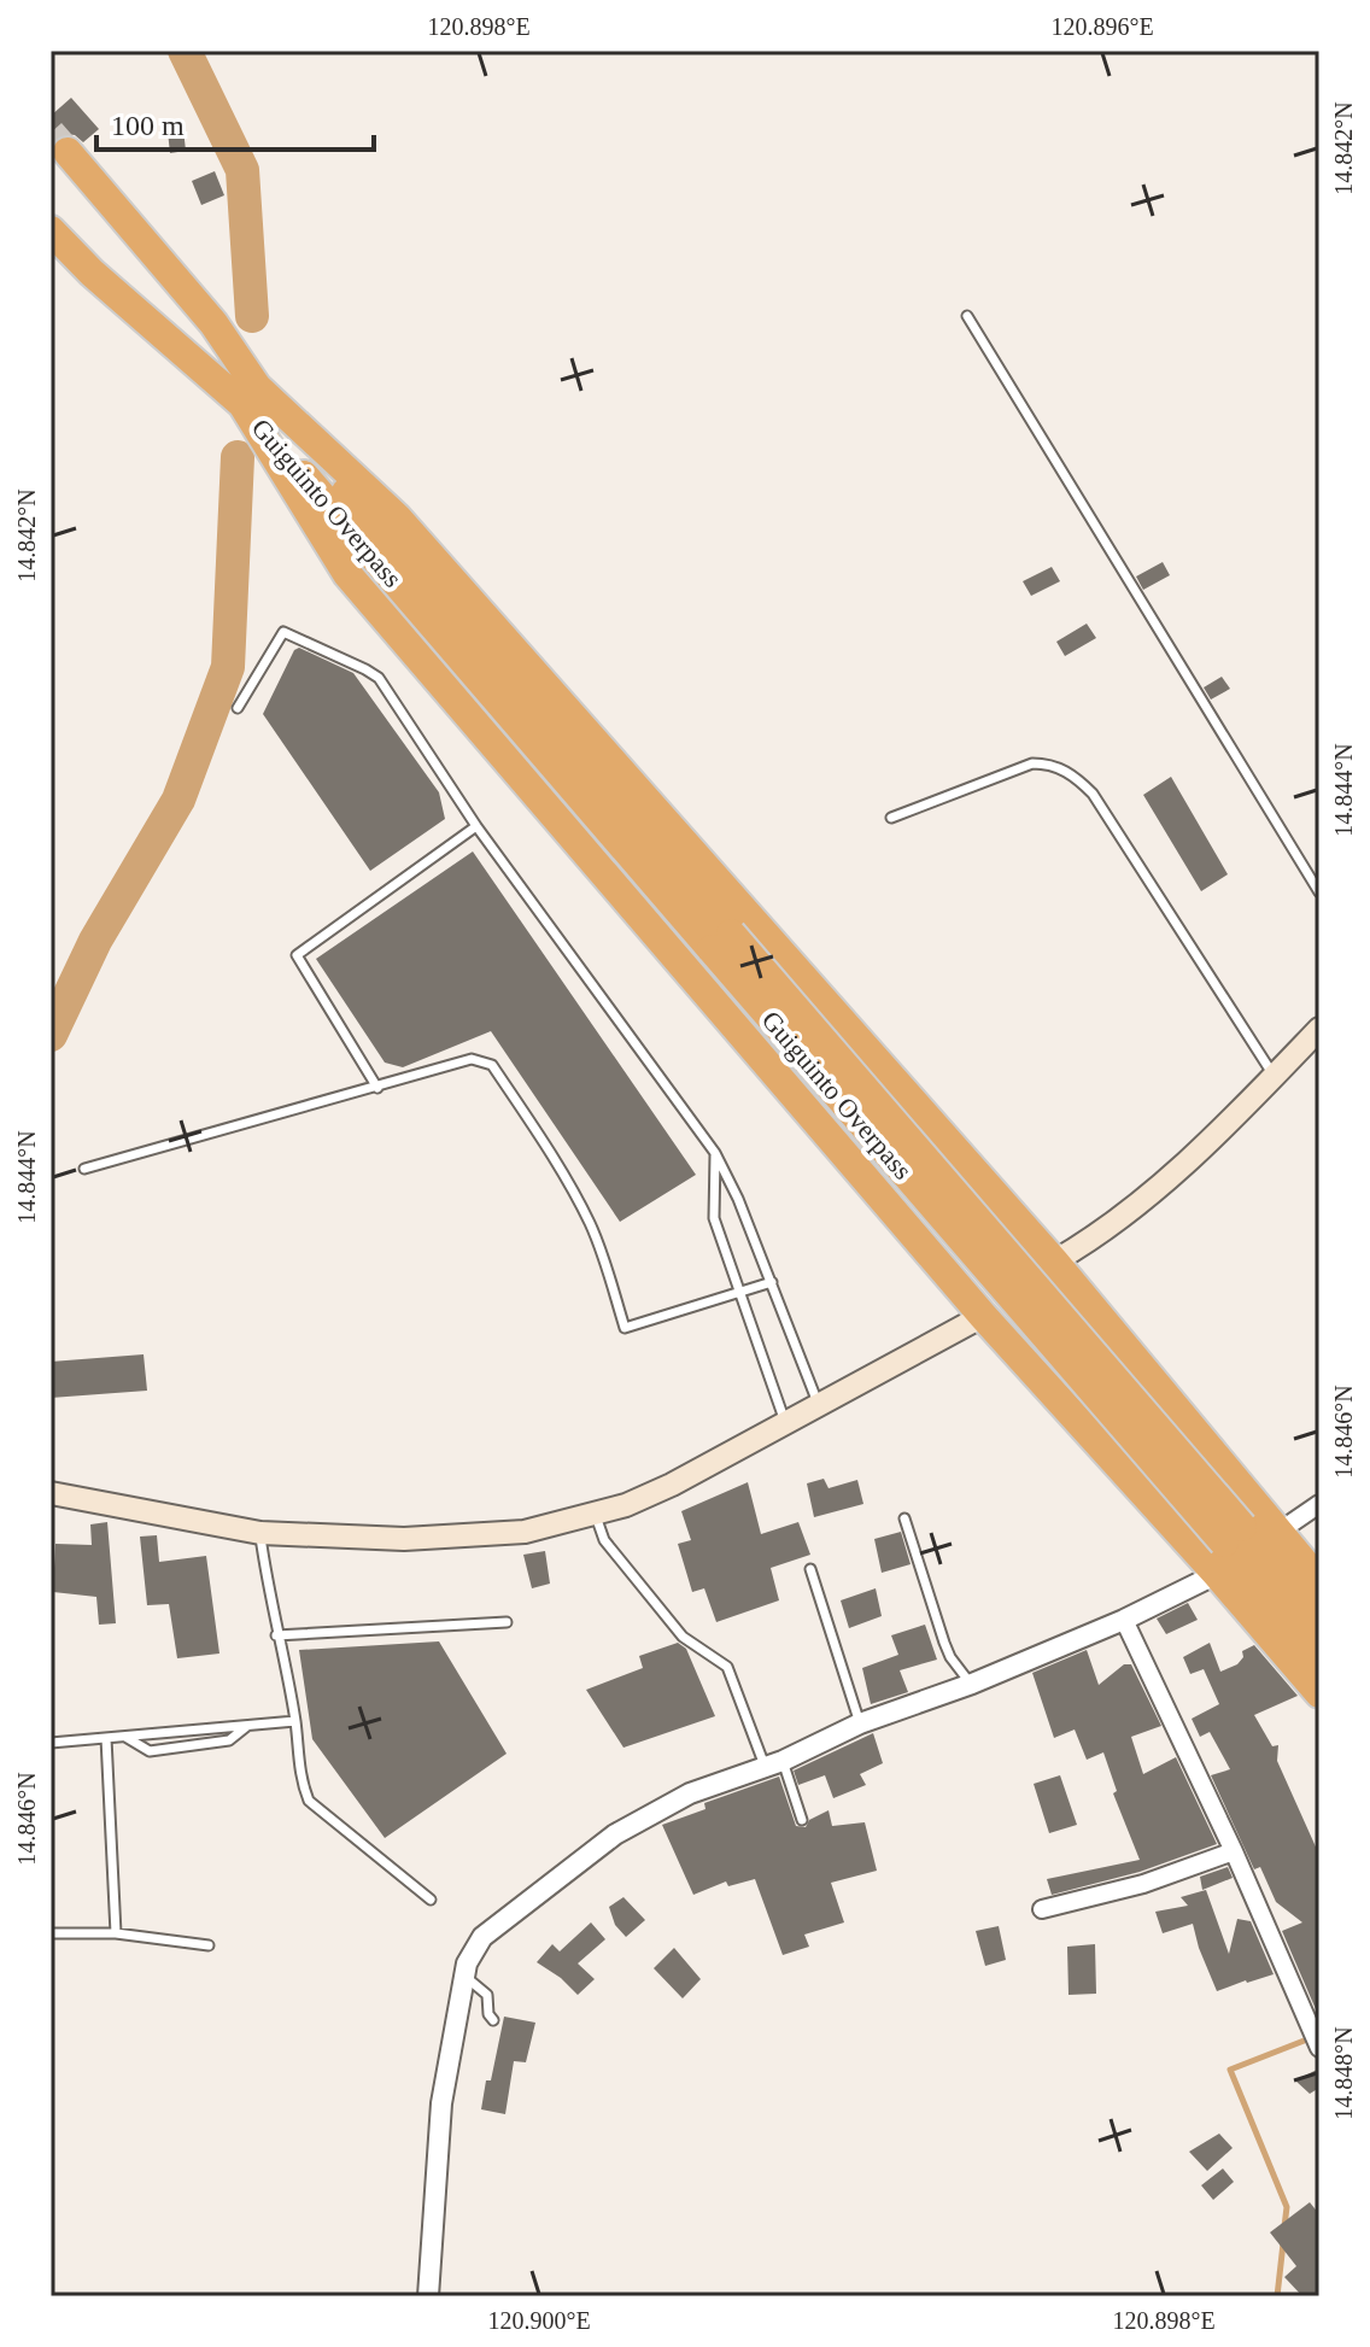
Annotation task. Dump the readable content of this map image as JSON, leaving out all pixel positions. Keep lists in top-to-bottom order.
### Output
{
  "streets": {
    "highway": ["Guiguinto Overpass"]
  },
  "scale_bar": "100 m",
  "coordinates": [
    "120.898°E",
    "120.896°E",
    "14.842°N",
    "14.844°N",
    "14.846°N",
    "14.848°N",
    "120.900°E"
  ]
}
